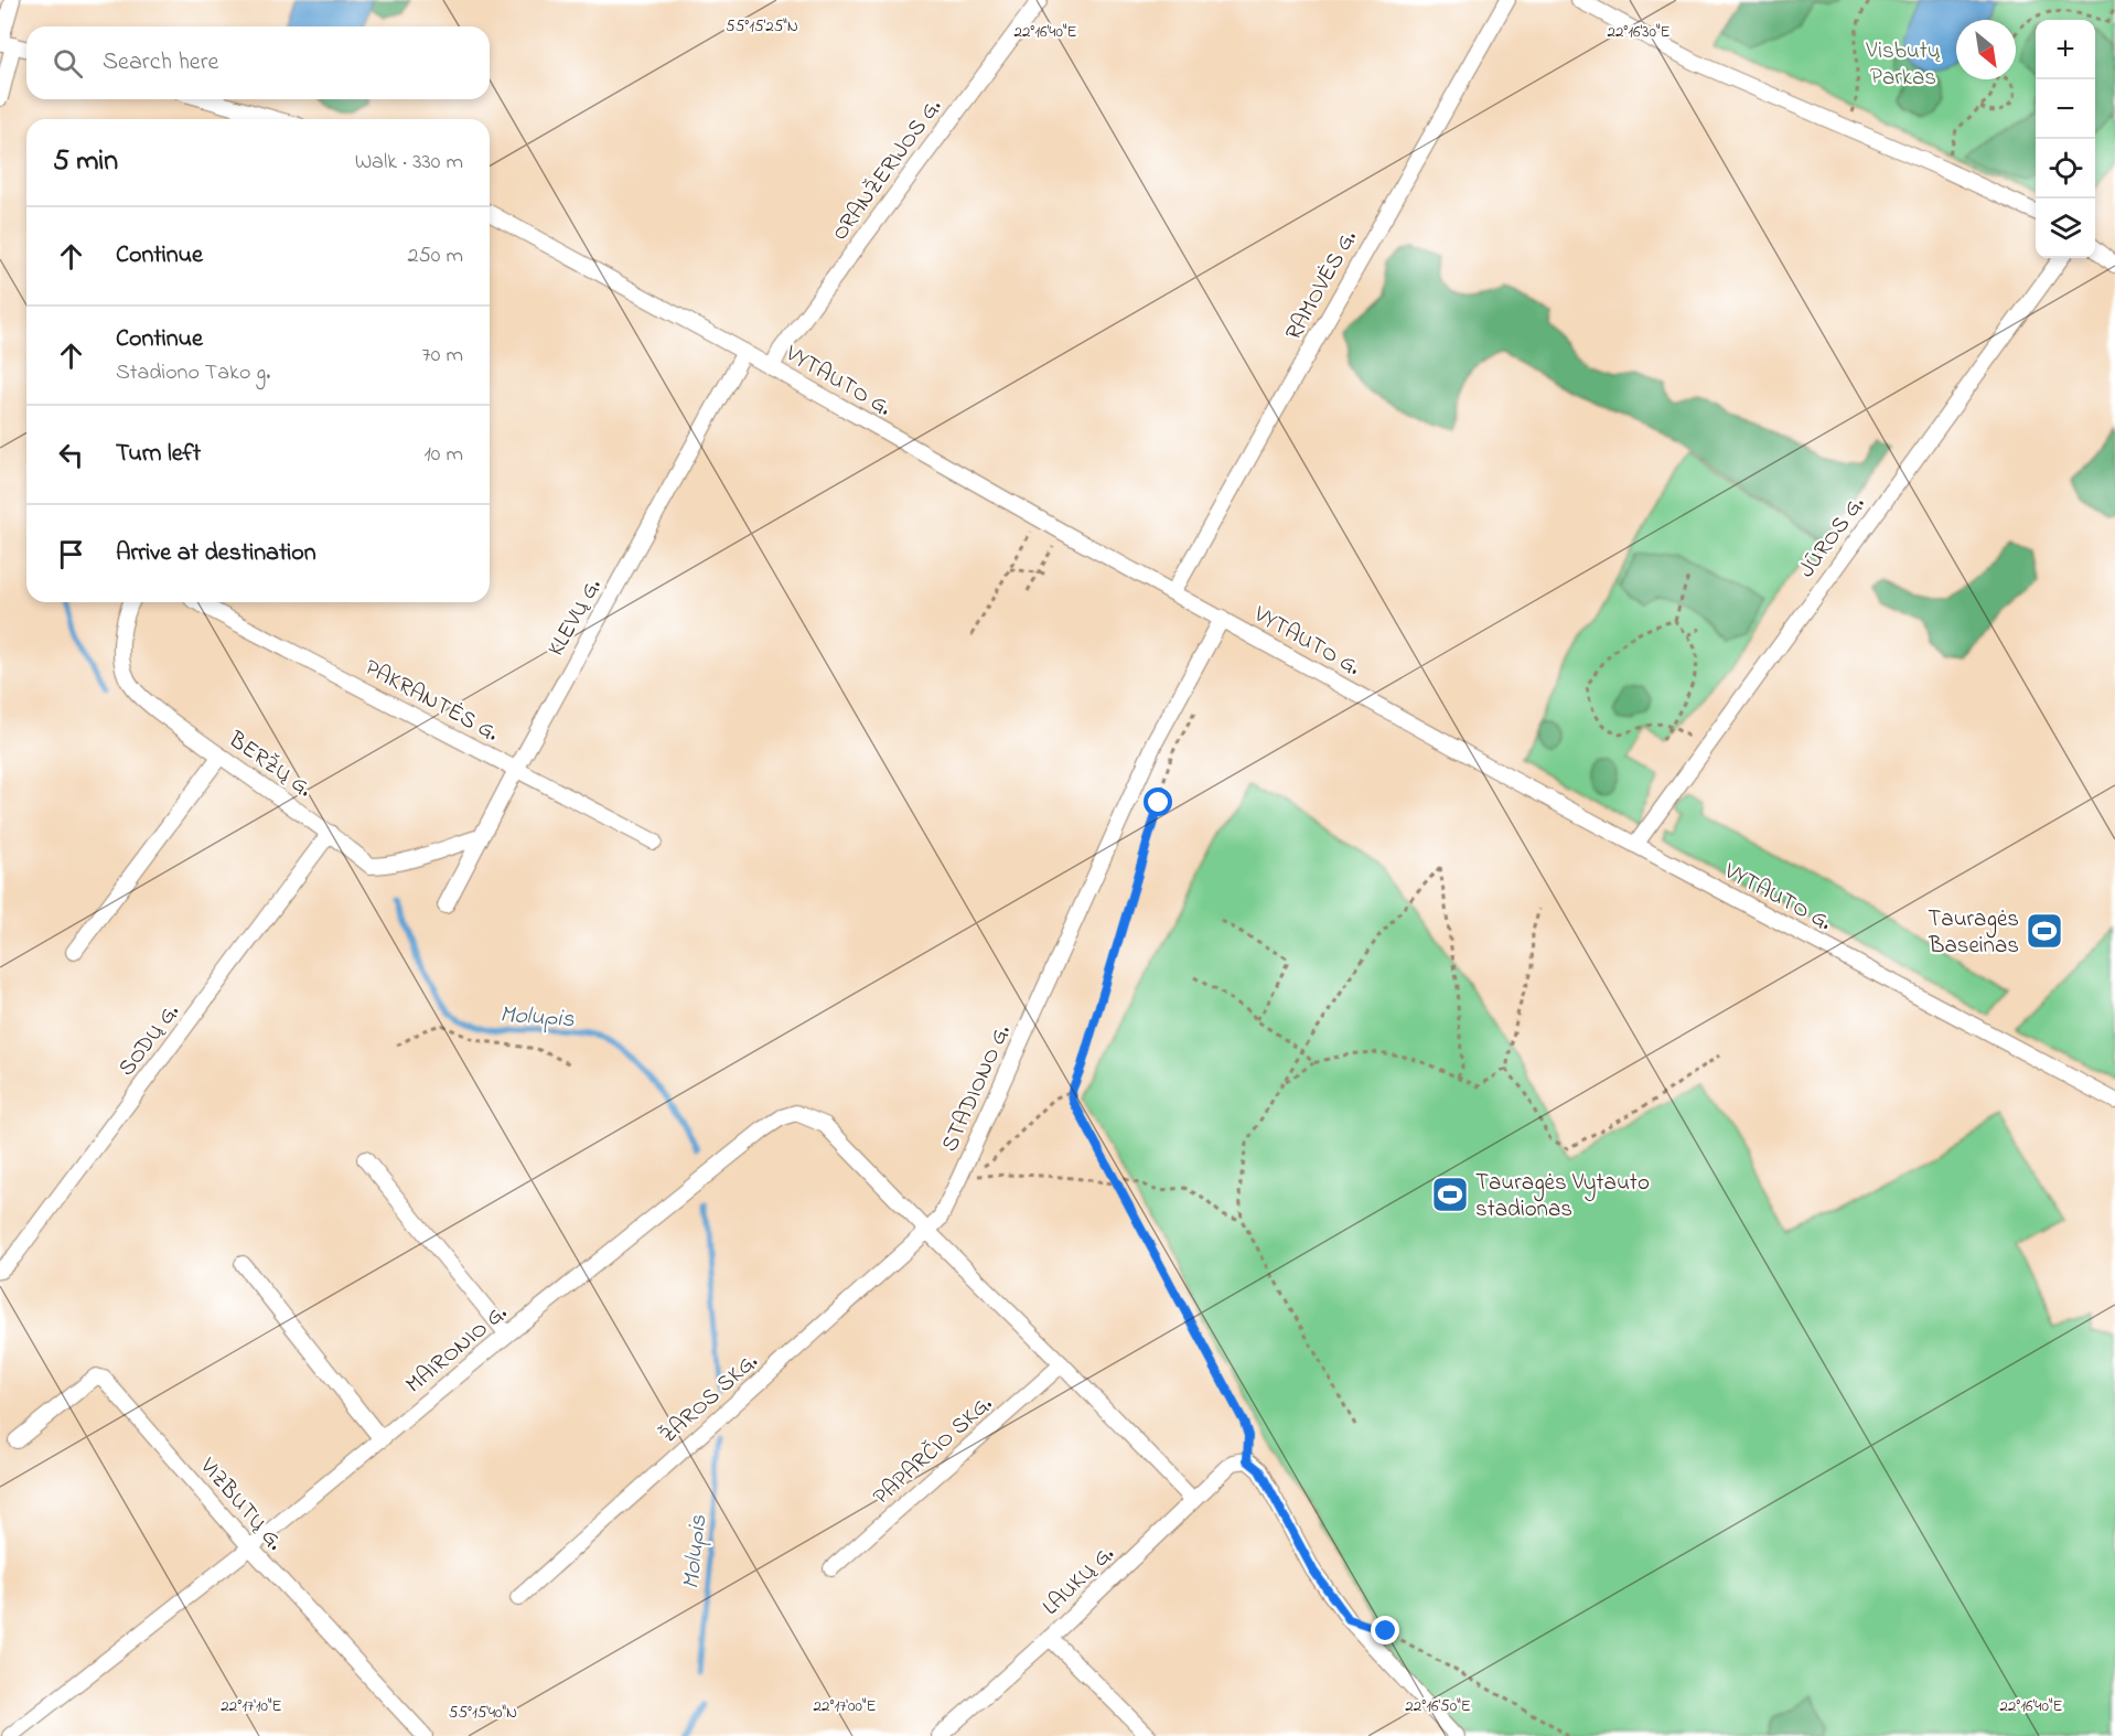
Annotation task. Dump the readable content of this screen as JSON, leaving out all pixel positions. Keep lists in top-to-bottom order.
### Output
{
  "streets": {
    "street": [
      "ORANŽERIJOS G.",
      "RAMOVĖS G.",
      "VYTAUTO G.",
      "JŪROS G.",
      "KLEVŲ G.",
      "PAKRANTĖS G.",
      "BERŽŲ G.",
      "SODŲ G.",
      "STADIONO G.",
      "MAIRONIO G.",
      "ŽAROS SKG.",
      "PAPARČIO SKG.",
      "VIZBUTŲ G.",
      "LAUKŲ G."
    ]
  },
  "crossings": [
    ["ORANŽERIJOS G.", "VYTAUTO G."],
    ["RAMOVĖS G.", "VYTAUTO G."],
    ["VYTAUTO G.", "JŪROS G."],
    ["VYTAUTO G.", "KLEVŲ G."],
    ["VYTAUTO G.", "STADIONO G."],
    ["KLEVŲ G.", "PAKRANTĖS G."],
    ["KLEVŲ G.", "BERŽŲ G."],
    ["BERŽŲ G.", "SODŲ G."],
    ["STADIONO G.", "MAIRONIO G."],
    ["STADIONO G.", "ŽAROS SKG."],
    ["MAIRONIO G.", "ŽAROS SKG."],
    ["MAIRONIO G.", "VIZBUTŲ G."]
  ],
  "water": ["Molupis"],
  "parks": ["Visbutų Parkas"],
  "places": {
    "sports": ["Tauragės Baseinas", "Tauragės Vytauto stadionas"]
  },
  "north": "bottom right",
  "page": {
    "map_buttons": ["+", "−"],
    "search": "Search here",
    "heading": ["5 min", "Walk · 330 m"],
    "list": [
      ["Continue", "250 m"],
      ["Continue", "Stadiono Tako g.", "70 m"],
      ["Turn left", "10 m"],
      "Arrive at destination"
    ]
  },
  "coordinates": [
    "55°15'25\"N",
    "22°16'40\"E",
    "22°16'30\"E",
    "22°17'10\"E",
    "22°17'00\"E",
    "22°16'50\"E",
    "55°15'40\"N"
  ]
}
